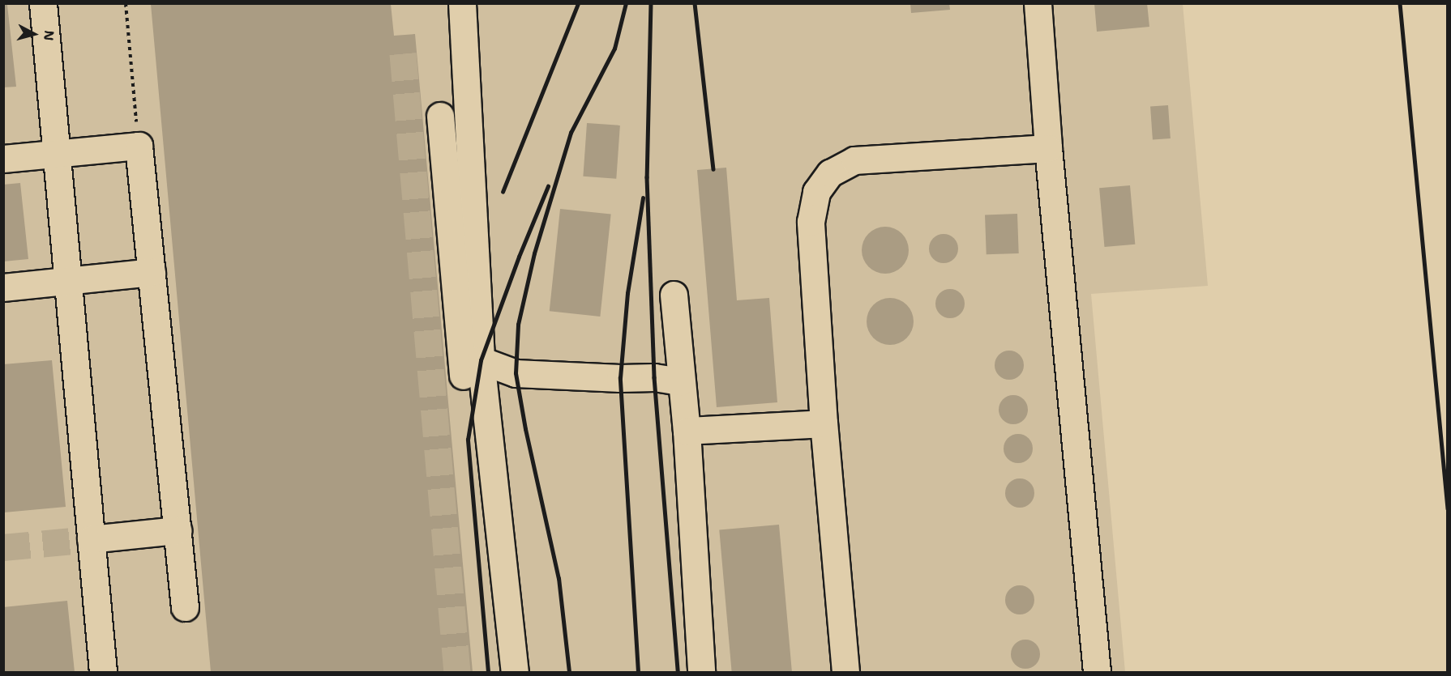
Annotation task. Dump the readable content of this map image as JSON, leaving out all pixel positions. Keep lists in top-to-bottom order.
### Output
{
  "north": "right"
}
